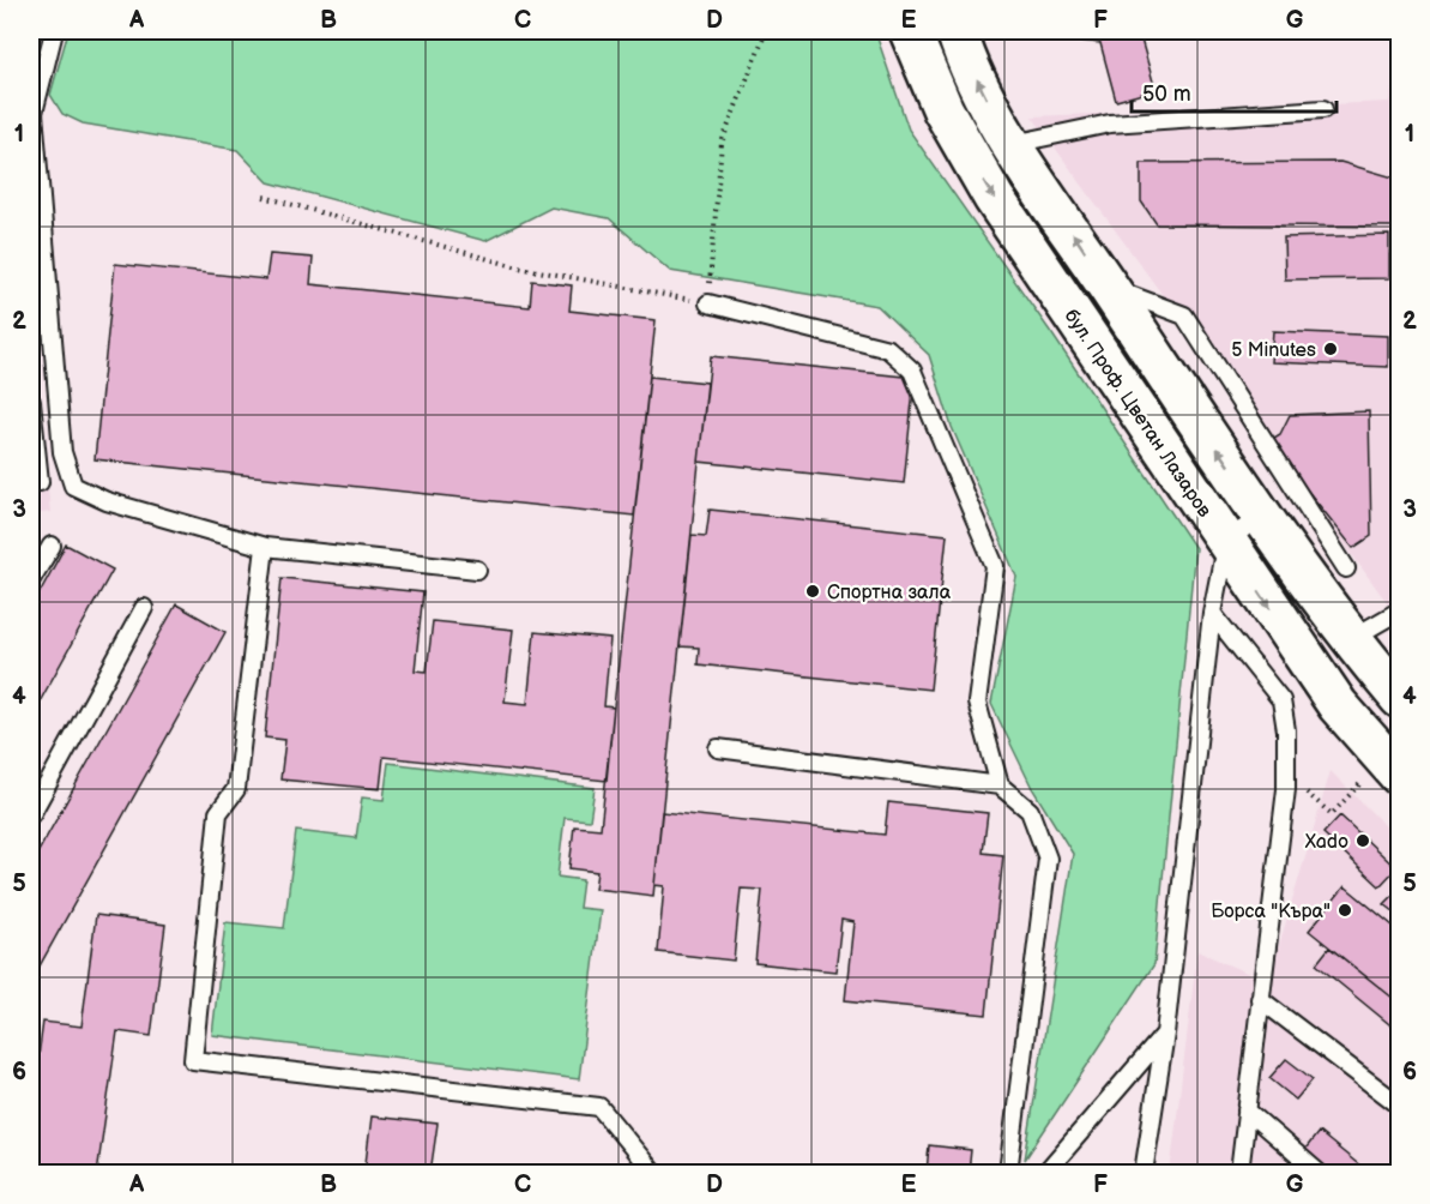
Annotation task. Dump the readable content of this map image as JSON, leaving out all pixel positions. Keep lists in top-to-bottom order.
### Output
{
  "streets": {
    "main road": ["бул. Проф. Цветан Лазаров"]
  },
  "places": [
    "5 Minutes",
    "Спортна зала",
    "Xado",
    "Борса \"Къра\""
  ],
  "scale_bar": "50 m",
  "grid": {
    "columns": [
      "A",
      "B",
      "C",
      "D",
      "E",
      "F",
      "G"
    ],
    "rows": [
      "1",
      "2",
      "3",
      "4",
      "5",
      "6"
    ]
  }
}
